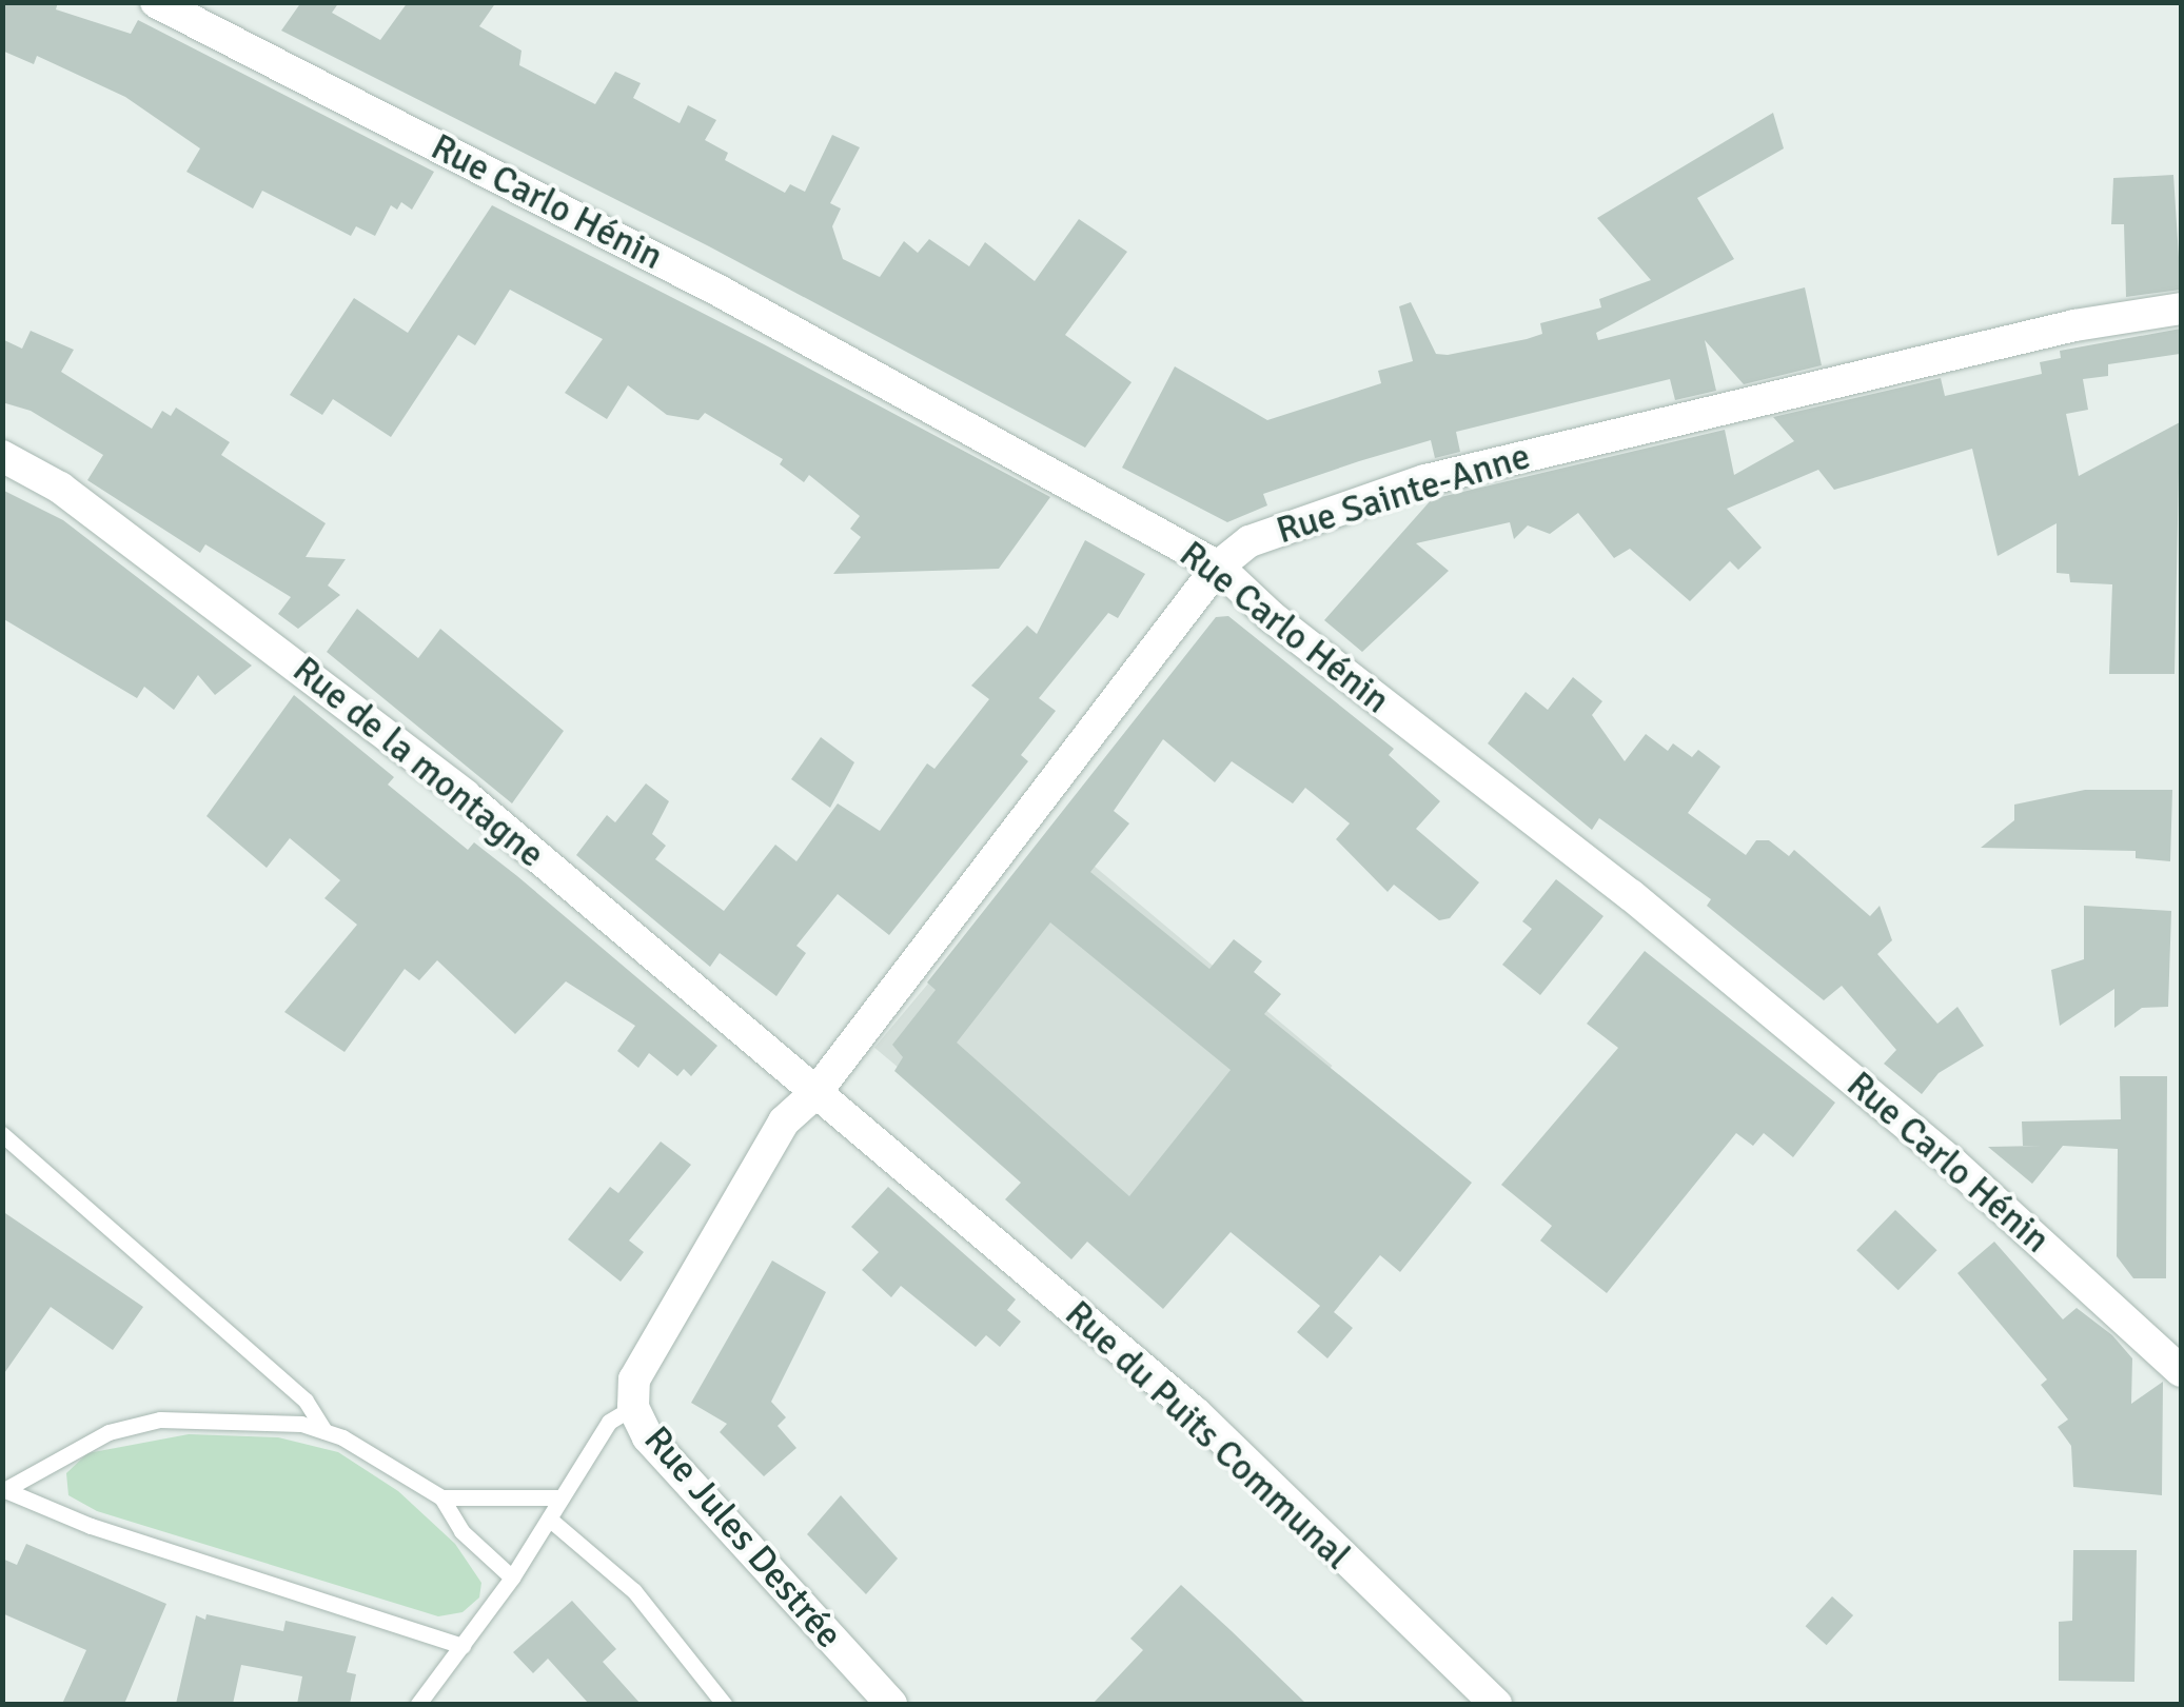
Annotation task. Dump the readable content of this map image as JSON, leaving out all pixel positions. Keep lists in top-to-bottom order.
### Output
{
  "streets": {
    "street": [
      "Rue Carlo Hénin",
      "Rue Sainte-Anne",
      "Rue de la montagne",
      "Rue du Puits Communal",
      "Rue Jules Destrée"
    ]
  },
  "crossings": [
    ["Rue Carlo Hénin", "Rue Sainte-Anne"],
    ["Rue Sainte-Anne", "Rue de la montagne"],
    ["Rue Sainte-Anne", "Rue du Puits Communal"],
    ["Rue Sainte-Anne", "Rue Jules Destrée"],
    ["Rue de la montagne", "Rue du Puits Communal"],
    ["Rue de la montagne", "Rue Jules Destrée"],
    ["Rue du Puits Communal", "Rue Jules Destrée"]
  ]
}
